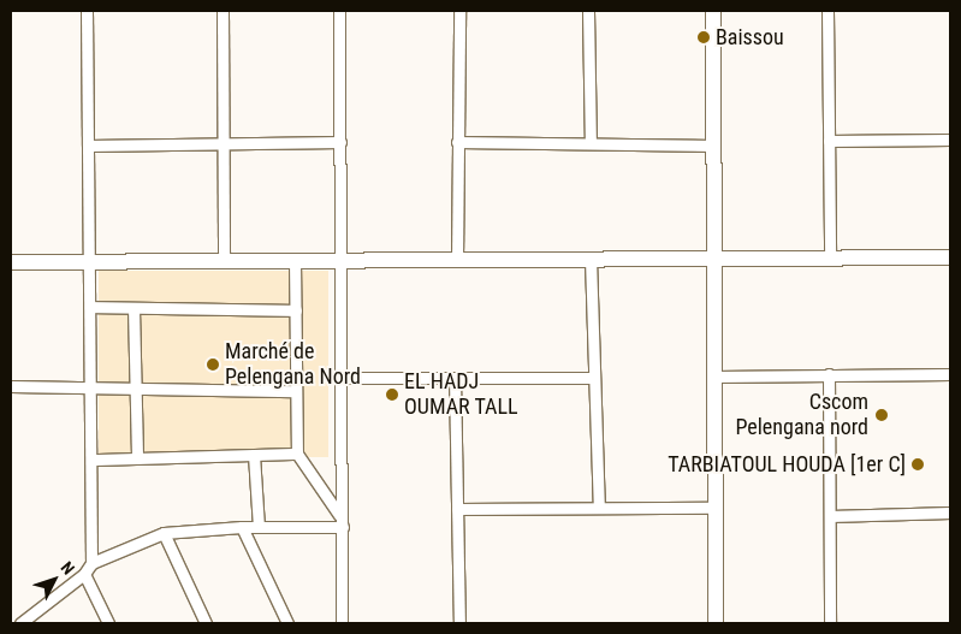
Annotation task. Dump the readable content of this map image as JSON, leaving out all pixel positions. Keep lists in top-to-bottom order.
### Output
{
  "places": [
    "Baissou",
    "Marché de Pelengana Nord",
    "EL HADJ OUMAR TALL",
    "Cscom Pelengana nord",
    "TARBIATOUL HOUDA [1er C]"
  ],
  "north": "top right"
}
